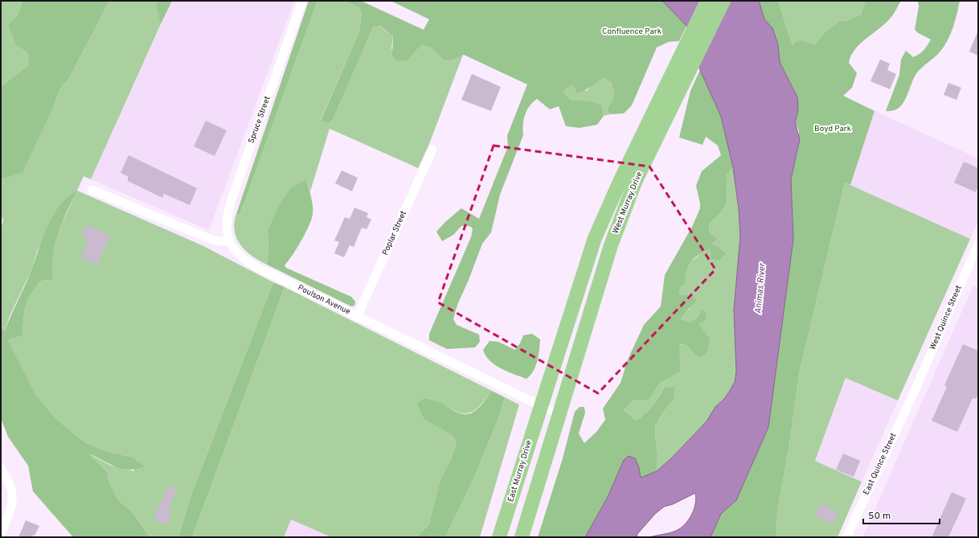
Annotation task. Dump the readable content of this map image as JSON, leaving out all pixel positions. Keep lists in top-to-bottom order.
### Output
{
  "streets": {
    "highway": ["West Murray Drive", "East Murray Drive"],
    "street": [
      "Spruce Street",
      "Poplar Street",
      "Poulson Avenue",
      "West Quince Street",
      "East Quince Street"
    ]
  },
  "crossings": [
    ["Spruce Street", "Poulson Avenue"],
    ["West Murray Drive", "Poulson Avenue"],
    ["West Murray Drive", "East Murray Drive"],
    ["Poplar Street", "Poulson Avenue"],
    ["Poulson Avenue", "East Murray Drive"],
    ["West Quince Street", "East Quince Street"]
  ],
  "water": ["Animas River"],
  "parks": ["Confluence Park", "Boyd Park"],
  "scale_bar": "50 m"
}
